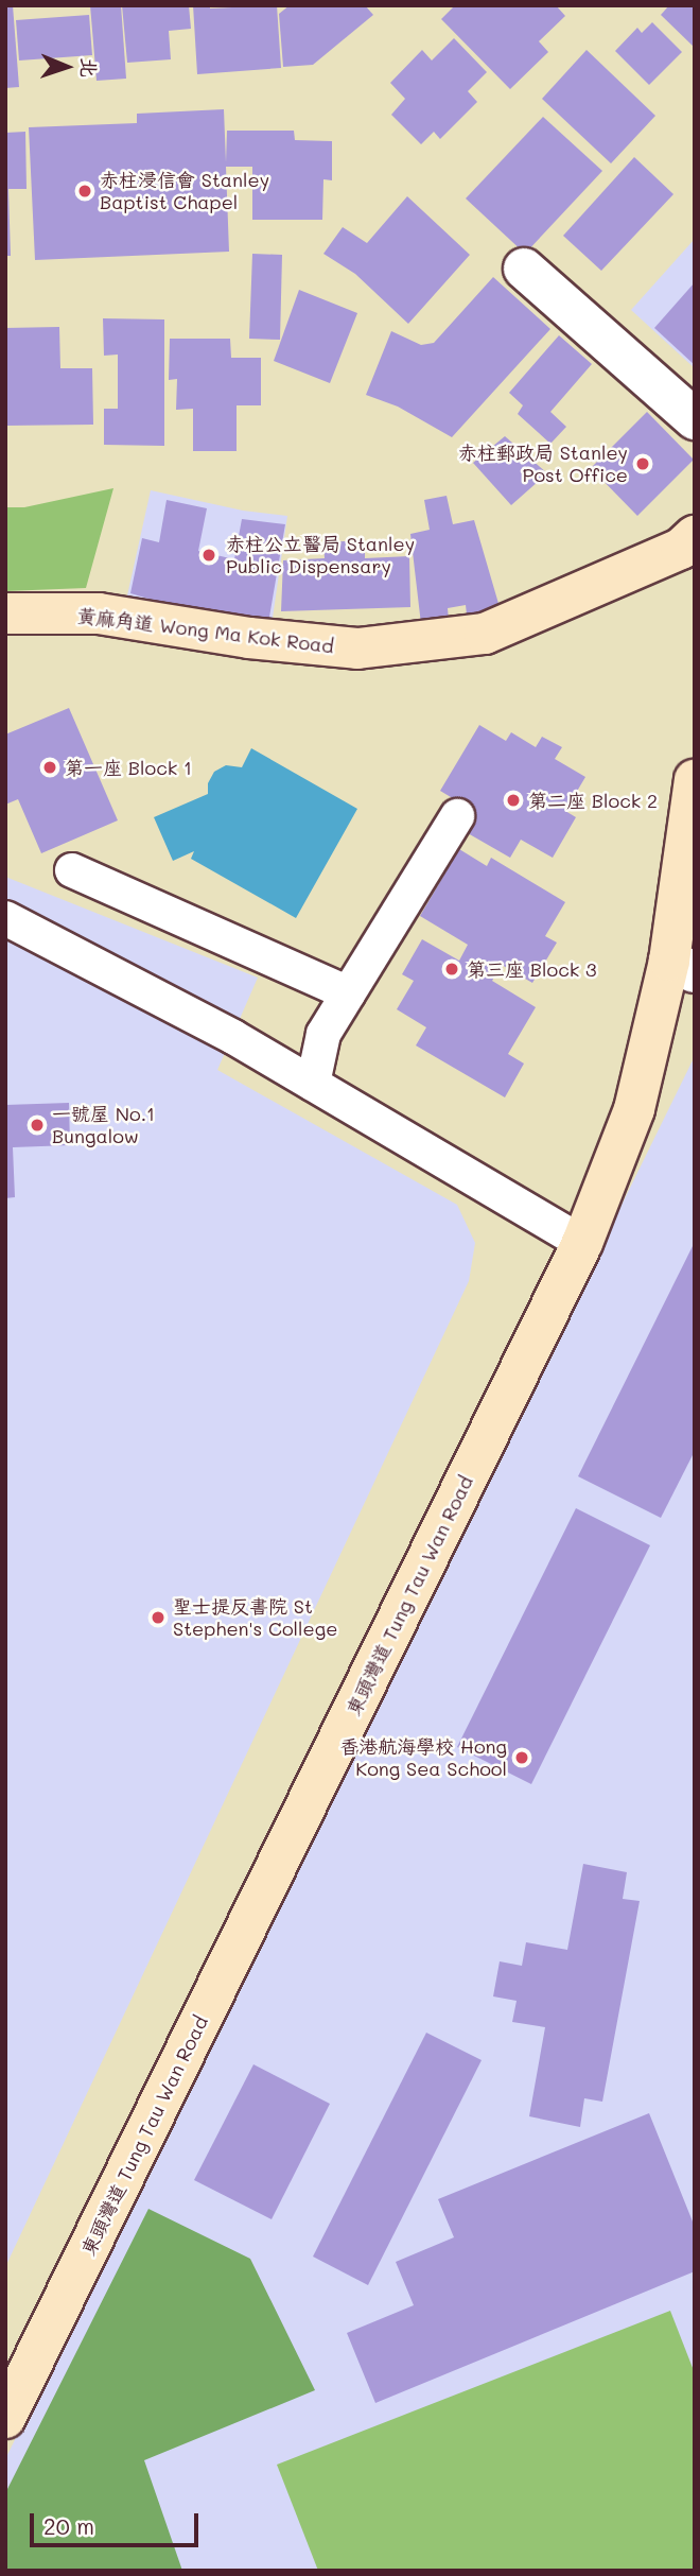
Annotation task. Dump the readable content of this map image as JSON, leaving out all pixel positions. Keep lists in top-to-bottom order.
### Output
{
  "streets": {
    "street": ["黃麻角道 Wong Ma Kok Road", "東頭灣道 Tung Tau Wan Road"]
  },
  "places": [
    "赤柱浸信會 Stanley Baptist Chapel",
    "赤柱郵政局 Stanley Post Office",
    "赤柱公立醫局 Stanley Public Dispensary",
    "第一座 Block 1",
    "第二座 Block 2",
    "第三座 Block 3",
    "一號屋 No.1 Bungalow",
    "聖士提反書院 St Stephen's College",
    "香港航海學校 Hong Kong Sea School"
  ],
  "scale_bar": "20 m",
  "north": "right"
}
